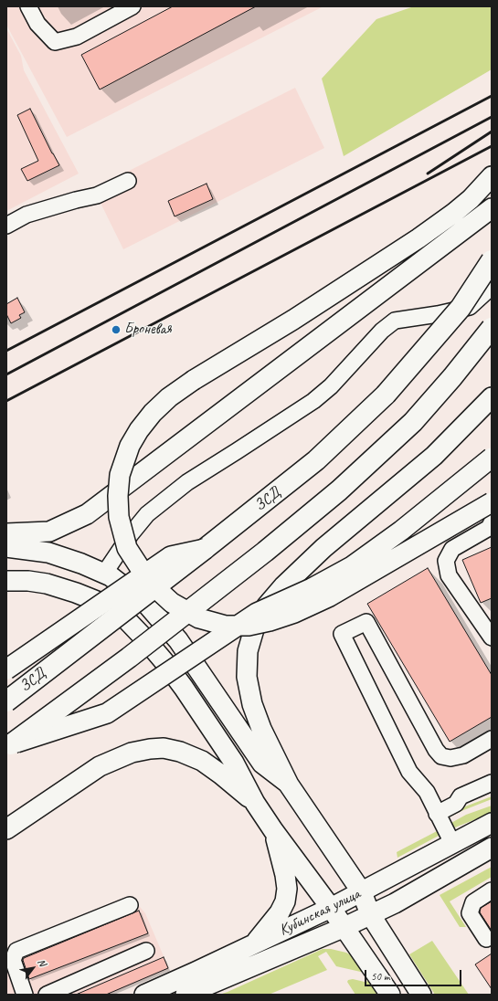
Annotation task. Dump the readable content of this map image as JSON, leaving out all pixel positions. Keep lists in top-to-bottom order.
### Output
{
  "streets": {
    "highway": ["ЗСД"],
    "main road": ["Кубинская улица"]
  },
  "places": ["Броневая"],
  "scale_bar": "50 m",
  "north": "top right"
}
